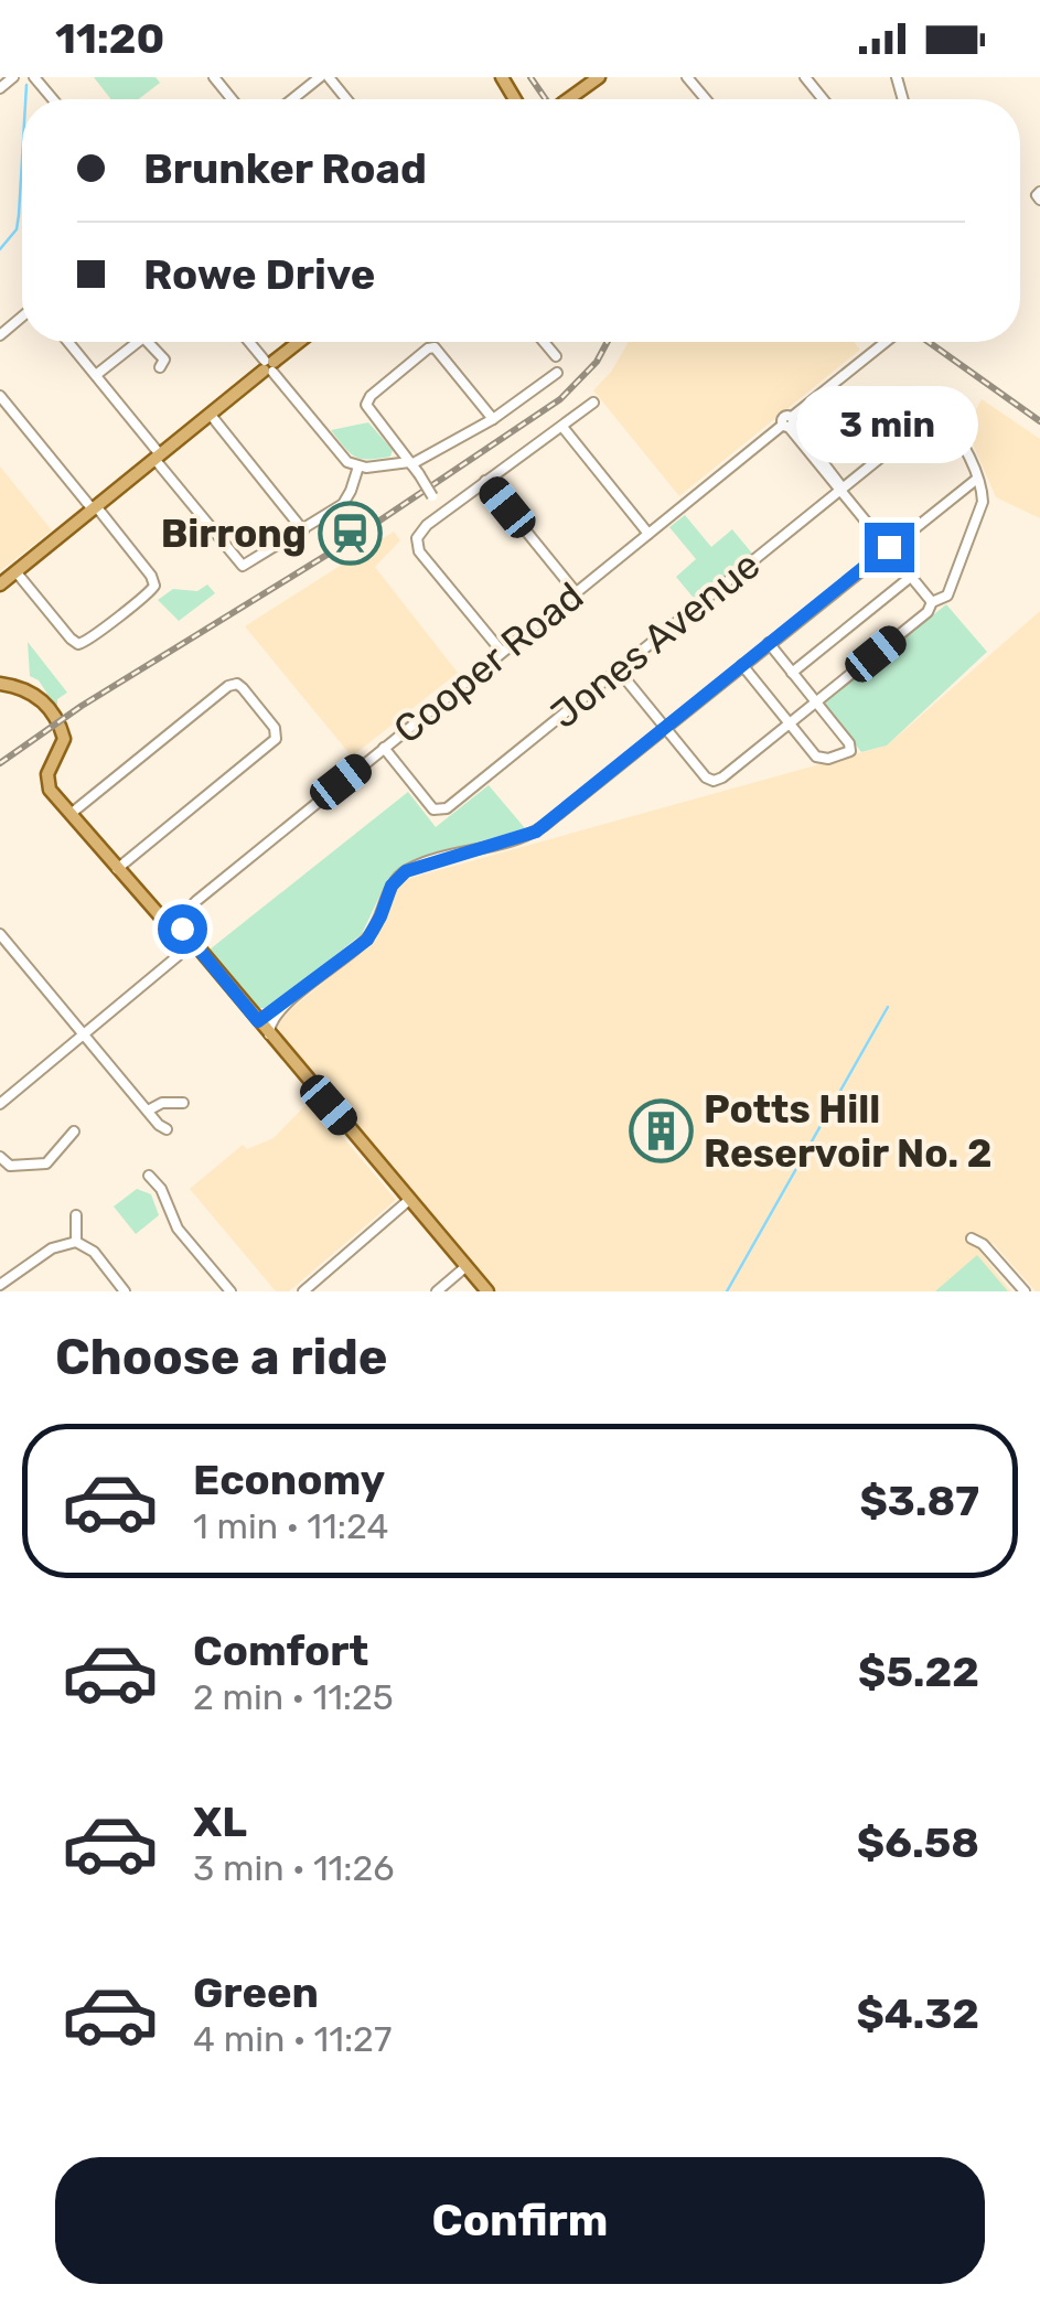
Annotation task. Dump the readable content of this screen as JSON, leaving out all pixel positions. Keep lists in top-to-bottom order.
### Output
{
  "streets": {
    "street": ["Jones Avenue", "Cooper Road"]
  },
  "crossings": [
    ["Jones Avenue", "Cooper Road"]
  ],
  "places": {
    "station": ["Birrong"],
    "building": ["Potts Hill Reservoir No. 2"]
  },
  "page": {
    "status": "11:20",
    "banner": ["Brunker Road", "Rowe Drive"],
    "bubble": "3 min",
    "heading": "Choose a ride",
    "list": [
      {
        "name": "Economy",
        "note": "1 min · 11:24",
        "value": "$3.87"
      },
      {
        "name": "Comfort",
        "note": "2 min · 11:25",
        "value": "$5.22"
      },
      {
        "name": "XL",
        "note": "3 min · 11:26",
        "value": "$6.58"
      },
      {
        "name": "Green",
        "note": "4 min · 11:27",
        "value": "$4.32"
      }
    ],
    "buttons": "Confirm"
  }
}
